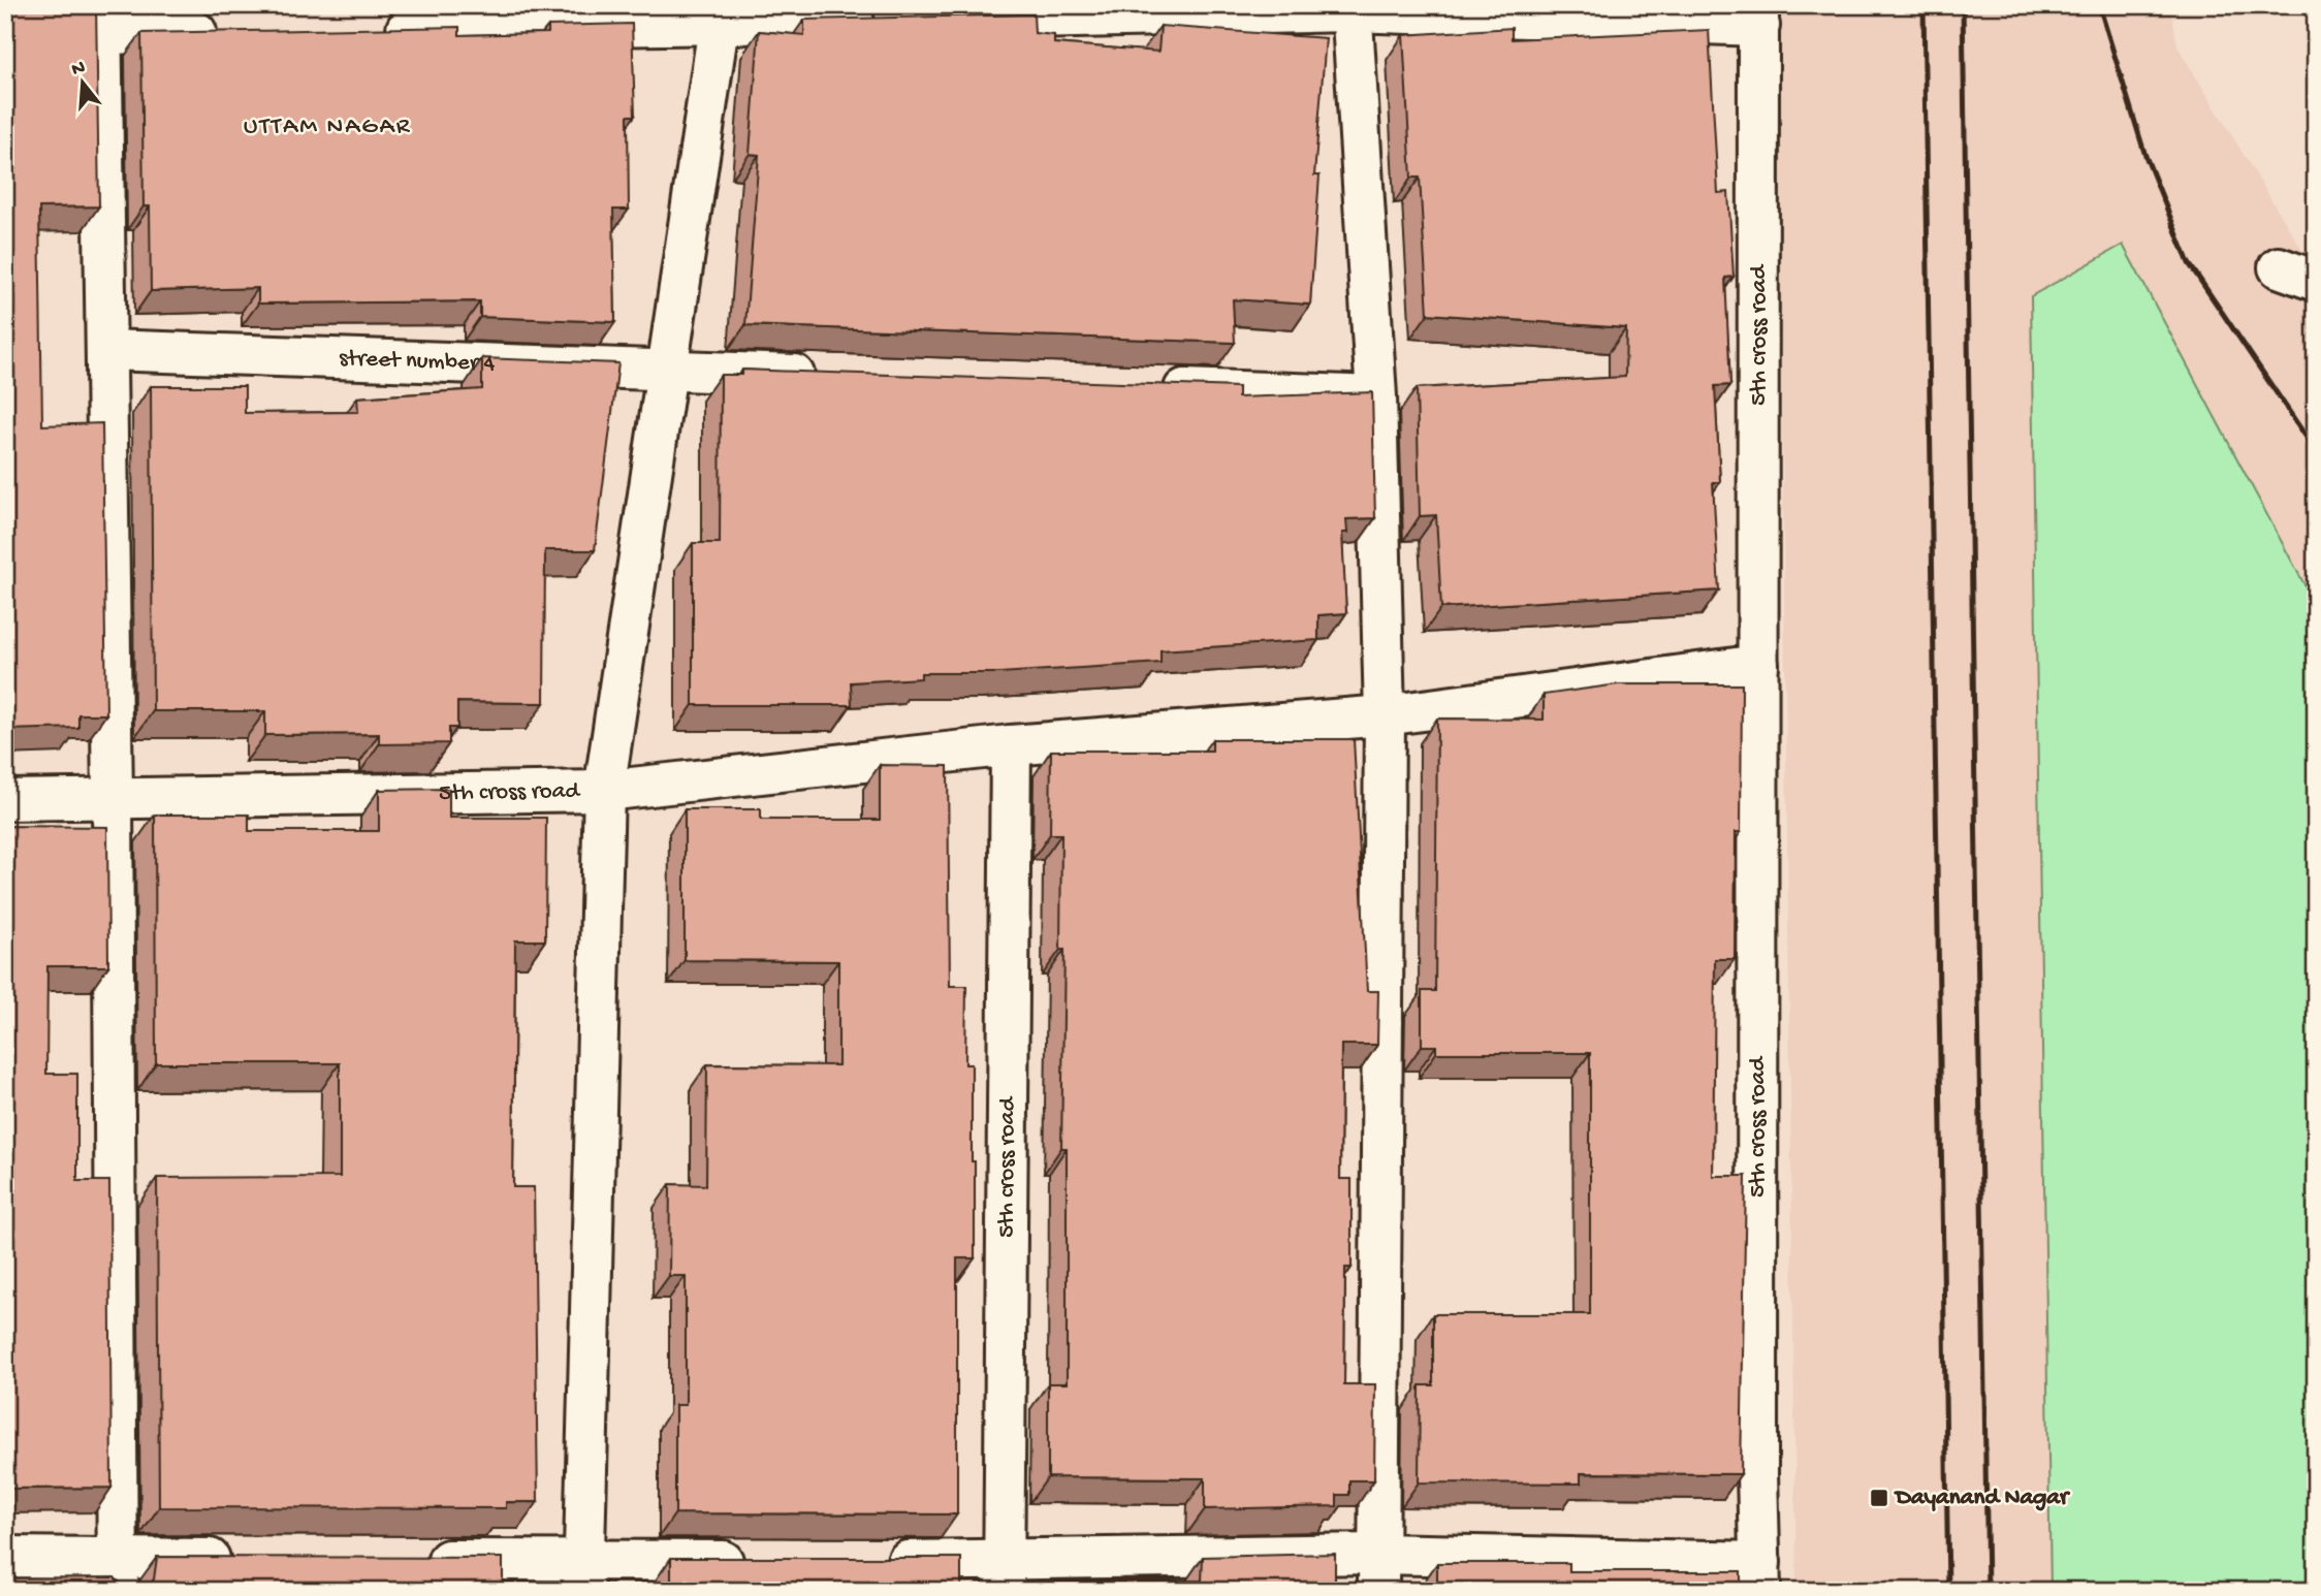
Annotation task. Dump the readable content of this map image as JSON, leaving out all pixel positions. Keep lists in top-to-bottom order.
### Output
{
  "streets": {
    "street": ["5th cross road", "street number 4"]
  },
  "districts": ["UTTAM NAGAR"],
  "places": {
    "transit": ["Dayanand Nagar"]
  },
  "north": "top"
}
